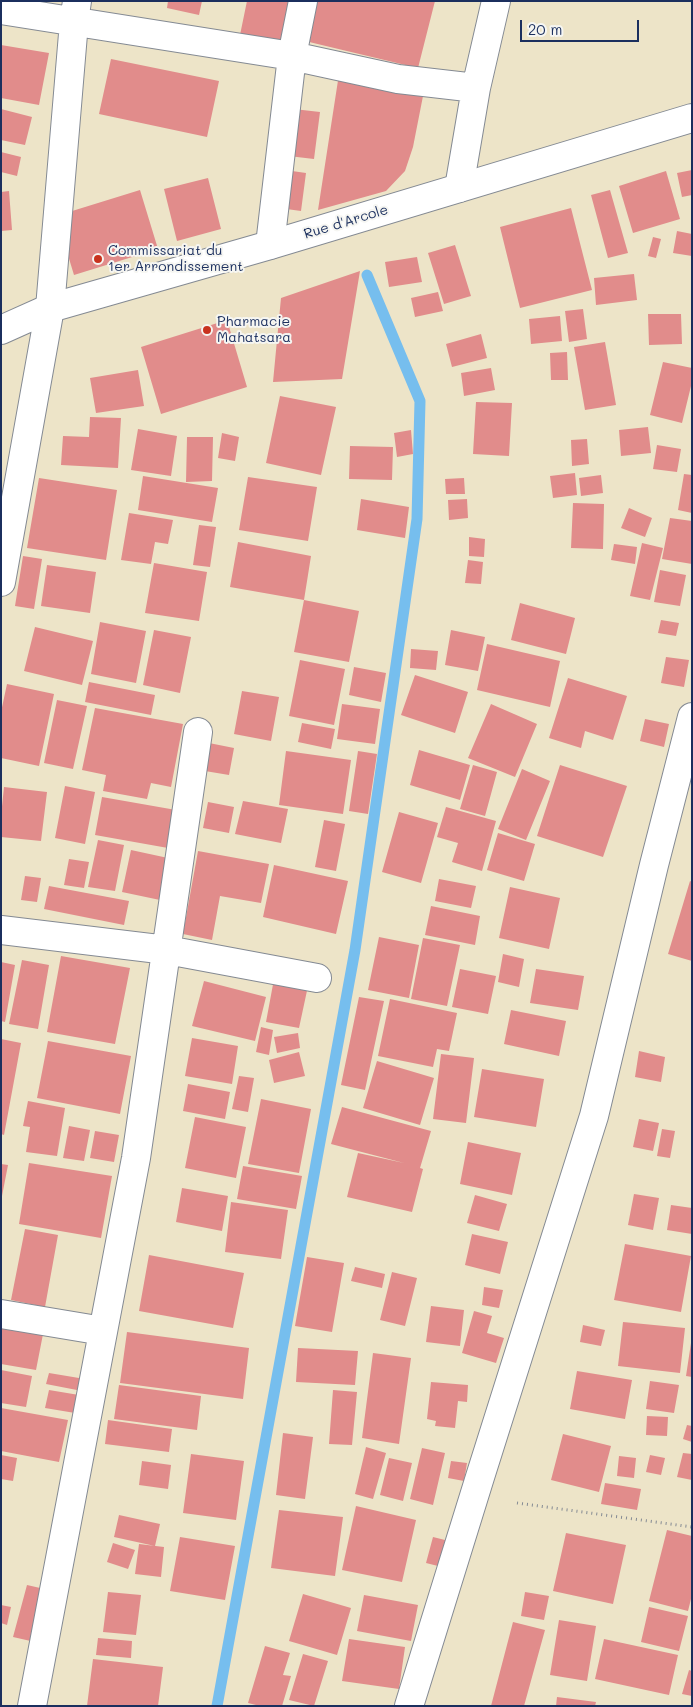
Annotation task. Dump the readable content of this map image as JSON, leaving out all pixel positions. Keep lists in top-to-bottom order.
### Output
{
  "streets": {
    "street": ["Rue d'Arcole"]
  },
  "places": ["Commissariat du 1er Arrondissement", "Pharmacie Mahatsara"],
  "scale_bar": "20 m"
}
